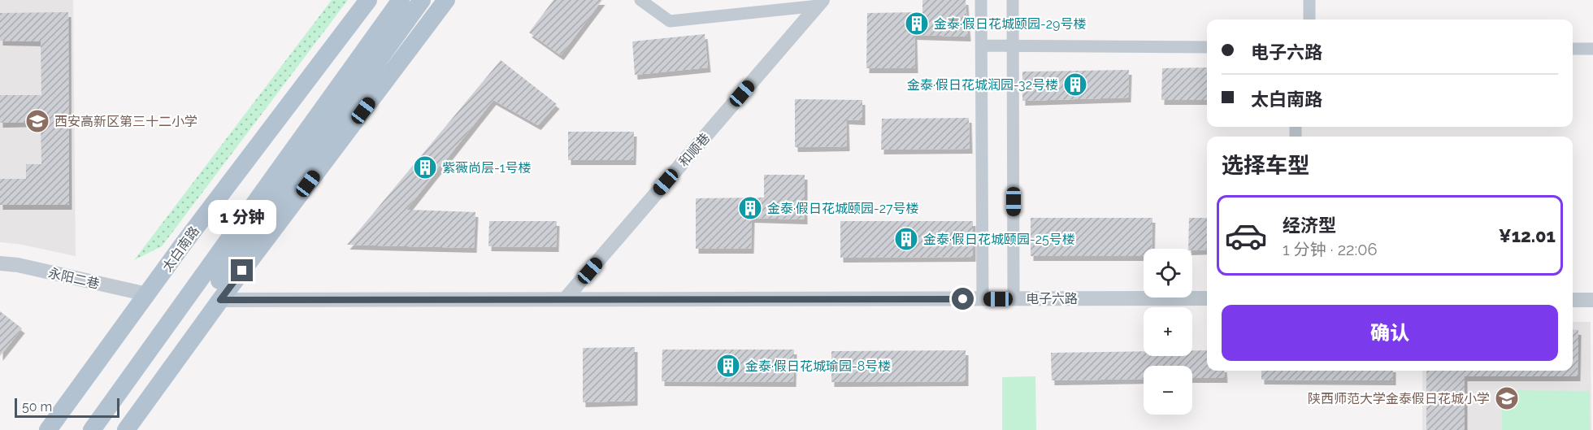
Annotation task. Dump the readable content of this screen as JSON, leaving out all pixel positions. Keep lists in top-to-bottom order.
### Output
{
  "streets": {
    "main road": ["太白南路"],
    "street": ["和顺巷", "永阳二巷", "电子六路"]
  },
  "crossings": [
    ["和顺巷", "电子六路"],
    ["太白南路", "永阳二巷"]
  ],
  "places": {
    "building": [
      "金泰·假日花城颐园-29号楼",
      "金泰·假日花城润园-32号楼",
      "紫薇尚层-1号楼",
      "金泰·假日花城颐园-27号楼",
      "金泰·假日花城颐园-25号楼",
      "金泰·假日花城瑜园-8号楼"
    ],
    "school or university": ["西安高新区第三十二小学", "陕西师范大学金泰假日花城小学"]
  },
  "scale_bar": "50 m",
  "page": {
    "banner": ["电子六路", "太白南路"],
    "heading": "选择车型",
    "list": [
      {
        "name": "经济型",
        "note": "1 分钟 · 22:06",
        "value": "¥12.01"
      }
    ],
    "bubble": "1 分钟",
    "map_buttons": ["+", "−"],
    "buttons": "确认",
    "scale": "50 m"
  }
}
